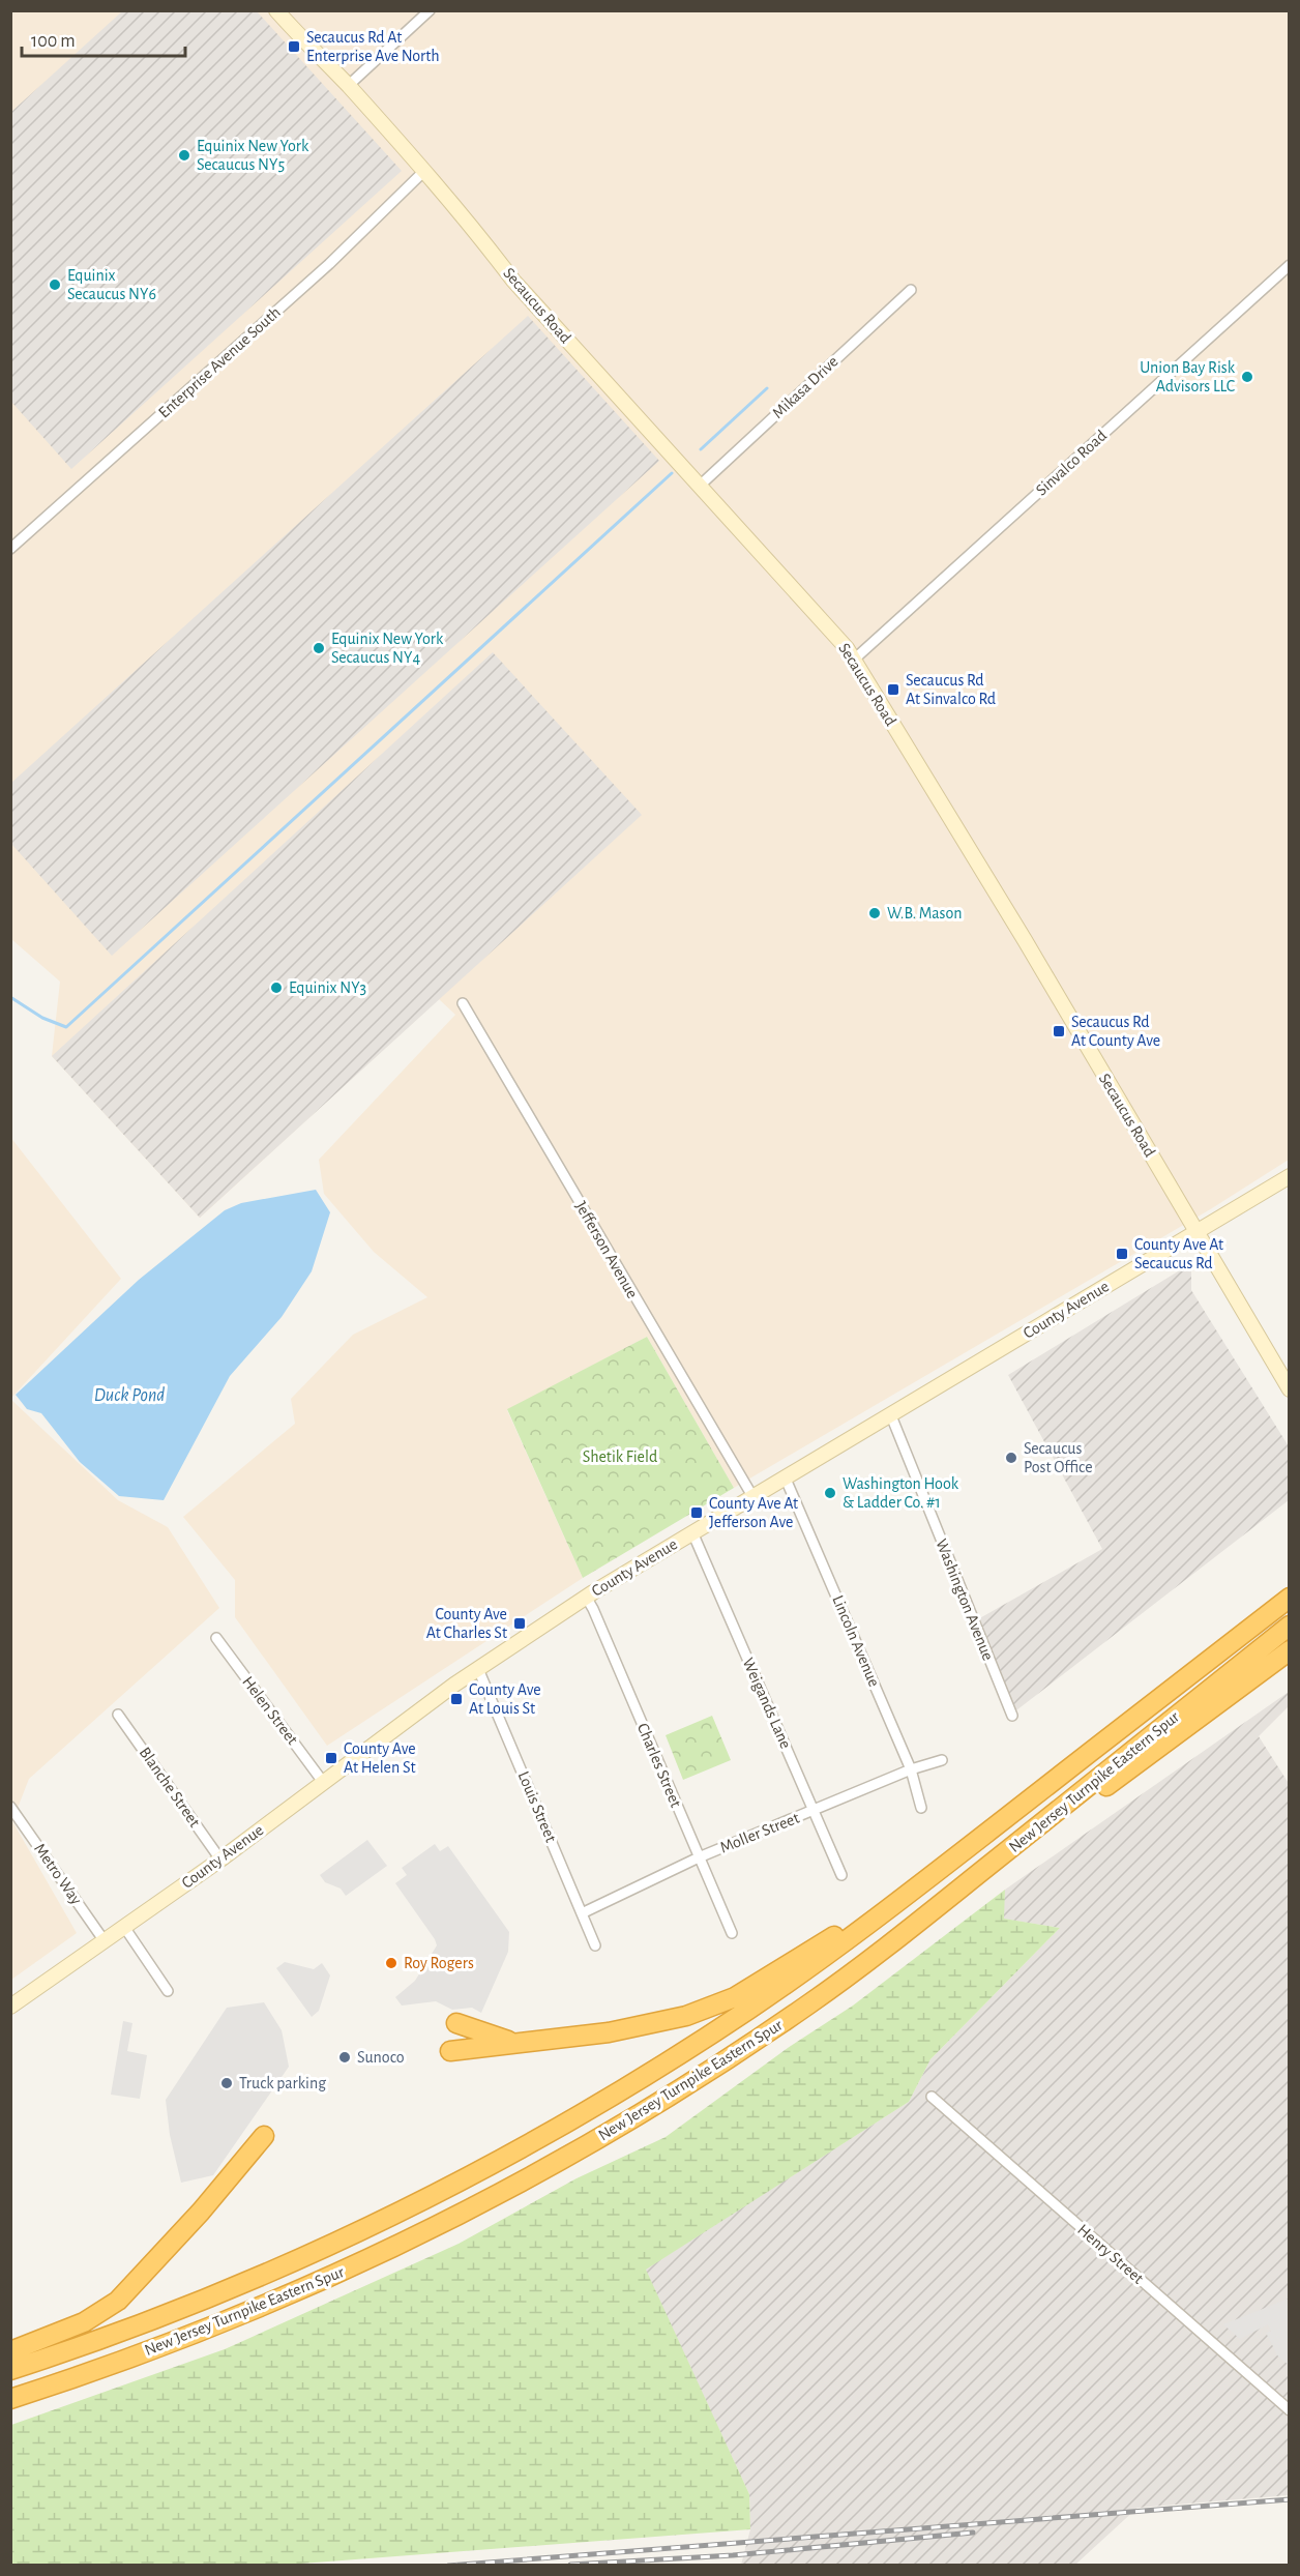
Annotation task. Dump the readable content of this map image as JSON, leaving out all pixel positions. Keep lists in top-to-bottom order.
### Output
{
  "streets": {
    "highway": ["New Jersey Turnpike Eastern Spur"],
    "main road": ["Secaucus Road", "County Avenue"],
    "street": [
      "Enterprise Avenue South",
      "Mikasa Drive",
      "Sinvalco Road",
      "Jefferson Avenue",
      "Washington Avenue",
      "Lincoln Avenue",
      "Weigands Lane",
      "Helen Street",
      "Charles Street",
      "Blanche Street",
      "Louis Street",
      "Moller Street",
      "Metro Way",
      "Henry Street"
    ]
  },
  "crossings": [
    ["Secaucus Road", "Enterprise Avenue South"],
    ["Secaucus Road", "Mikasa Drive"],
    ["Secaucus Road", "Sinvalco Road"],
    ["Secaucus Road", "County Avenue"],
    ["Jefferson Avenue", "County Avenue"],
    ["County Avenue", "Washington Avenue"],
    ["County Avenue", "Lincoln Avenue"],
    ["County Avenue", "Weigands Lane"],
    ["County Avenue", "Helen Street"],
    ["County Avenue", "Charles Street"],
    ["County Avenue", "Blanche Street"],
    ["County Avenue", "Louis Street"],
    ["County Avenue", "Metro Way"],
    ["Lincoln Avenue", "Moller Street"],
    ["Weigands Lane", "Moller Street"],
    ["Charles Street", "Moller Street"],
    ["Louis Street", "Moller Street"]
  ],
  "water": ["Duck Pond"],
  "parks": ["Shetik Field"],
  "places": {
    "transit": [
      "Secaucus Rd At Enterprise Ave North",
      "Secaucus Rd At Sinvalco Rd",
      "Secaucus Rd At County Ave",
      "County Ave At Secaucus Rd",
      "County Ave At Jefferson Ave",
      "County Ave At Charles St",
      "County Ave At Louis St",
      "County Ave At Helen St"
    ],
    "other": [
      "Equinix New York Secaucus NY5",
      "Equinix Secaucus NY6",
      "Union Bay Risk Advisors LLC",
      "Equinix New York Secaucus NY4",
      "W.B. Mason",
      "Equinix NY3",
      "Secaucus Post Office",
      "Washington Hook & Ladder Co. #1",
      "Roy Rogers",
      "Sunoco",
      "Truck parking"
    ]
  },
  "scale_bar": "100 m"
}
